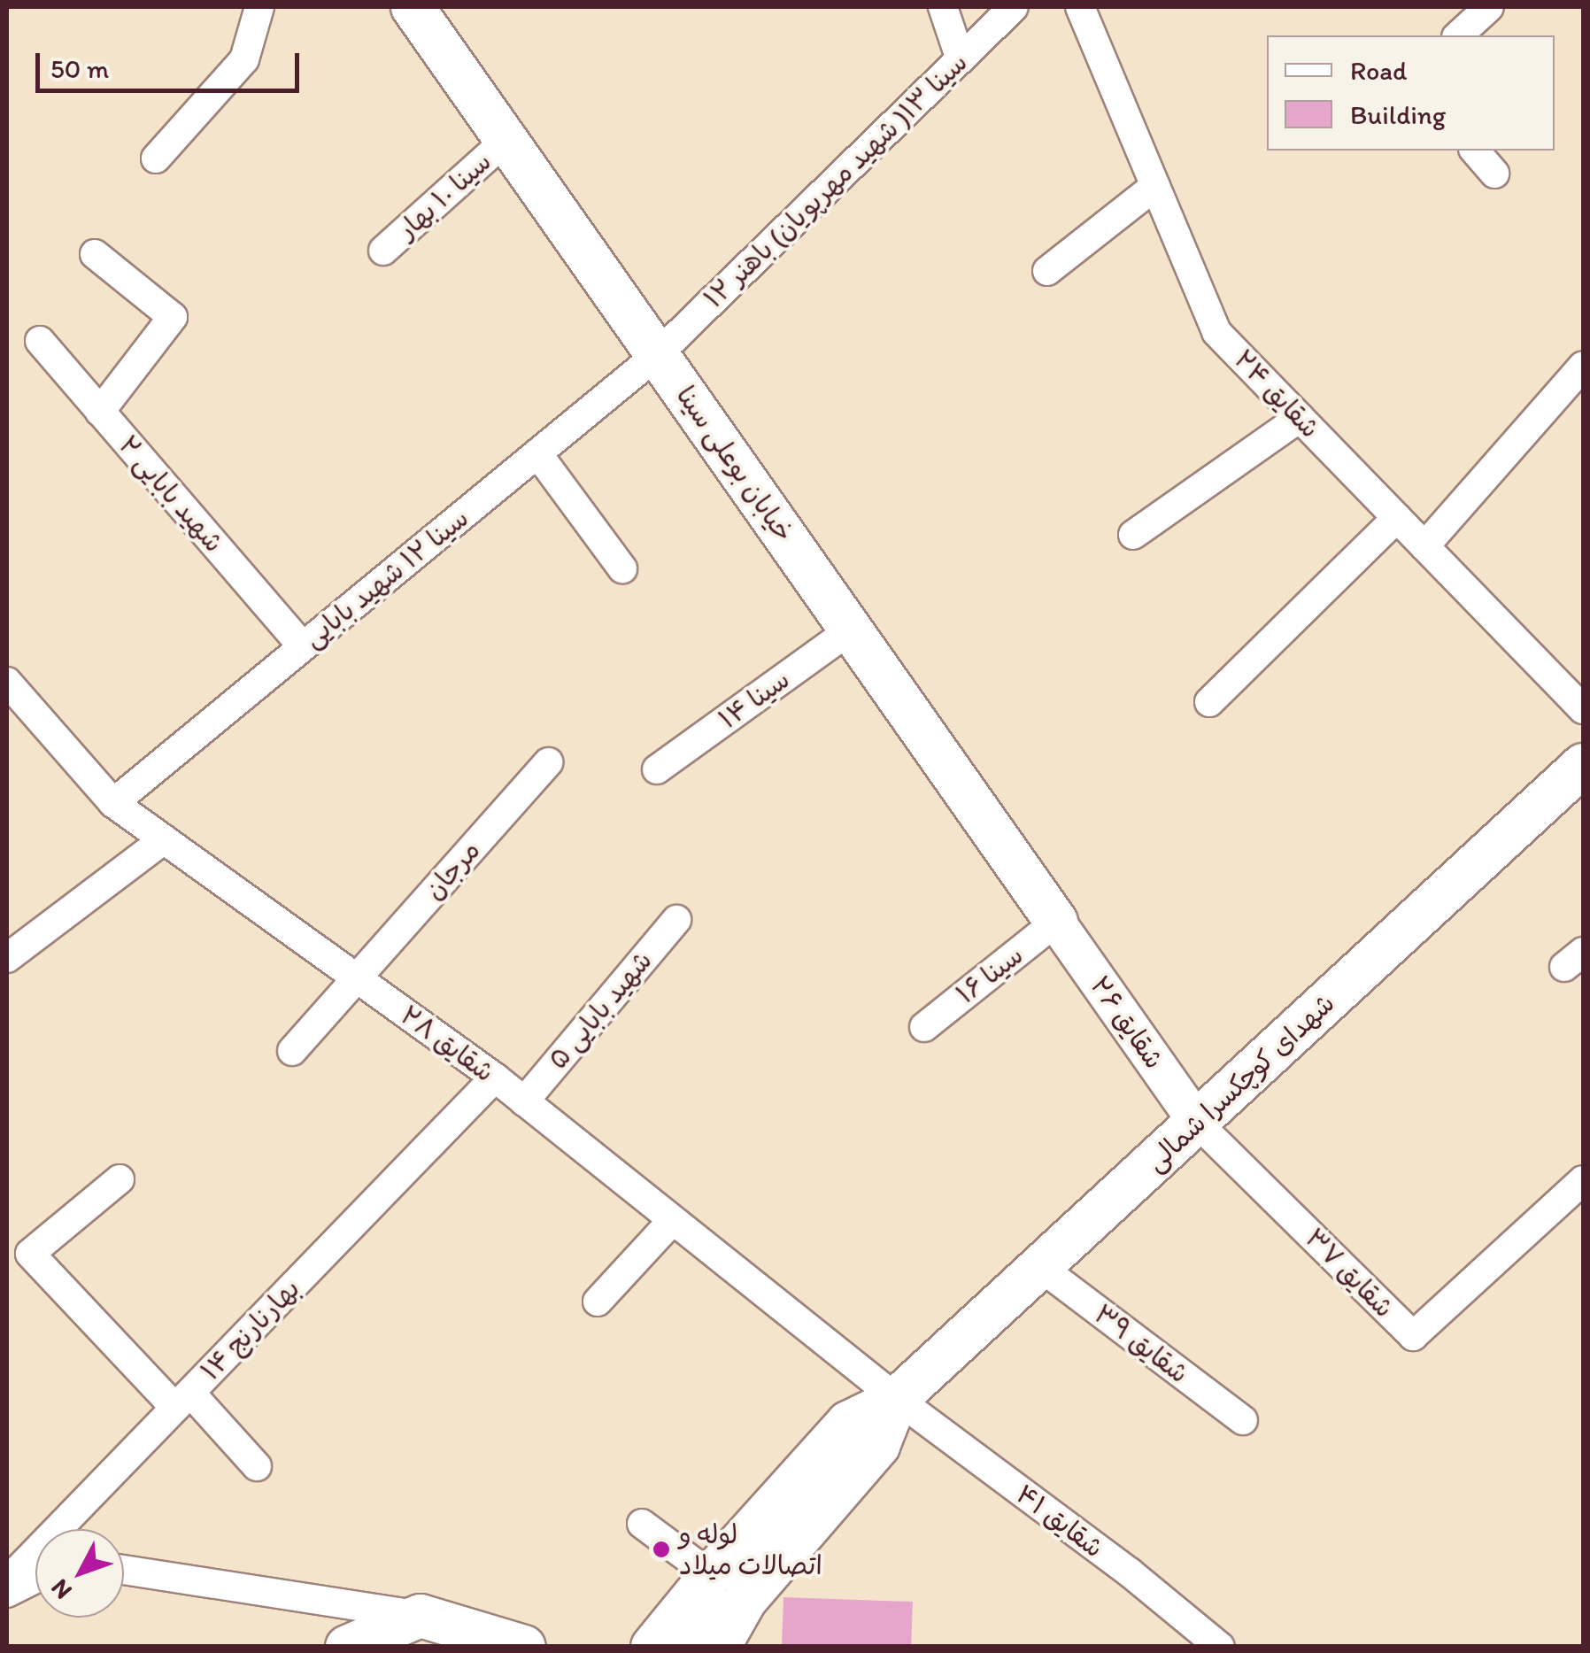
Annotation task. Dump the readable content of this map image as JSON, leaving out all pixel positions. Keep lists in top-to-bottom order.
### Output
{
  "streets": {
    "main road": ["خیابان بوعلی سینا", "شهدای کوچکسرا شمالی"],
    "street": [
      "سینا ۱۳( شهید مهرپویان) باهنر ۱۲",
      "سینا ۱۰ بهار",
      "شقایق ۲۴",
      "شهید بابایی ۲",
      "سینا ۱۲ شهید بابایی",
      "سینا ۱۴",
      "مرجان",
      "سینا ۱۶",
      "شهید بابایی ۵",
      "شقایق ۲۶",
      "شقایق ۲۸",
      "شقایق ۳۷",
      "بهارنارنج ۱۴",
      "شقایق ۳۹",
      "شقایق ۴۱"
    ]
  },
  "crossings": [
    ["سینا ۱۳( شهید مهرپویان) باهنر ۱۲", "خیابان بوعلی سینا"],
    ["سینا ۱۳( شهید مهرپویان) باهنر ۱۲", "سینا ۱۲ شهید بابایی"],
    ["سینا ۱۰ بهار", "خیابان بوعلی سینا"],
    ["خیابان بوعلی سینا", "سینا ۱۲ شهید بابایی"],
    ["خیابان بوعلی سینا", "سینا ۱۴"],
    ["خیابان بوعلی سینا", "سینا ۱۶"],
    ["خیابان بوعلی سینا", "شقایق ۲۶"],
    ["شهید بابایی ۲", "سینا ۱۲ شهید بابایی"],
    ["سینا ۱۲ شهید بابایی", "شقایق ۲۸"],
    ["مرجان", "شقایق ۲۸"],
    ["سینا ۱۶", "شقایق ۲۶"],
    ["شهید بابایی ۵", "شقایق ۲۸"],
    ["شقایق ۲۶", "شهدای کوچکسرا شمالی"],
    ["شقایق ۲۶", "شقایق ۳۷"],
    ["شقایق ۲۸", "شهدای کوچکسرا شمالی"],
    ["شقایق ۲۸", "بهارنارنج ۱۴"],
    ["شقایق ۲۸", "شقایق ۴۱"],
    ["شهدای کوچکسرا شمالی", "شقایق ۳۷"],
    ["شهدای کوچکسرا شمالی", "شقایق ۳۹"],
    ["شهدای کوچکسرا شمالی", "شقایق ۴۱"]
  ],
  "places": ["لوله و اتصالات میلاد"],
  "legend": ["Road", "Building"],
  "scale_bar": "50 m",
  "north": "bottom left"
}
